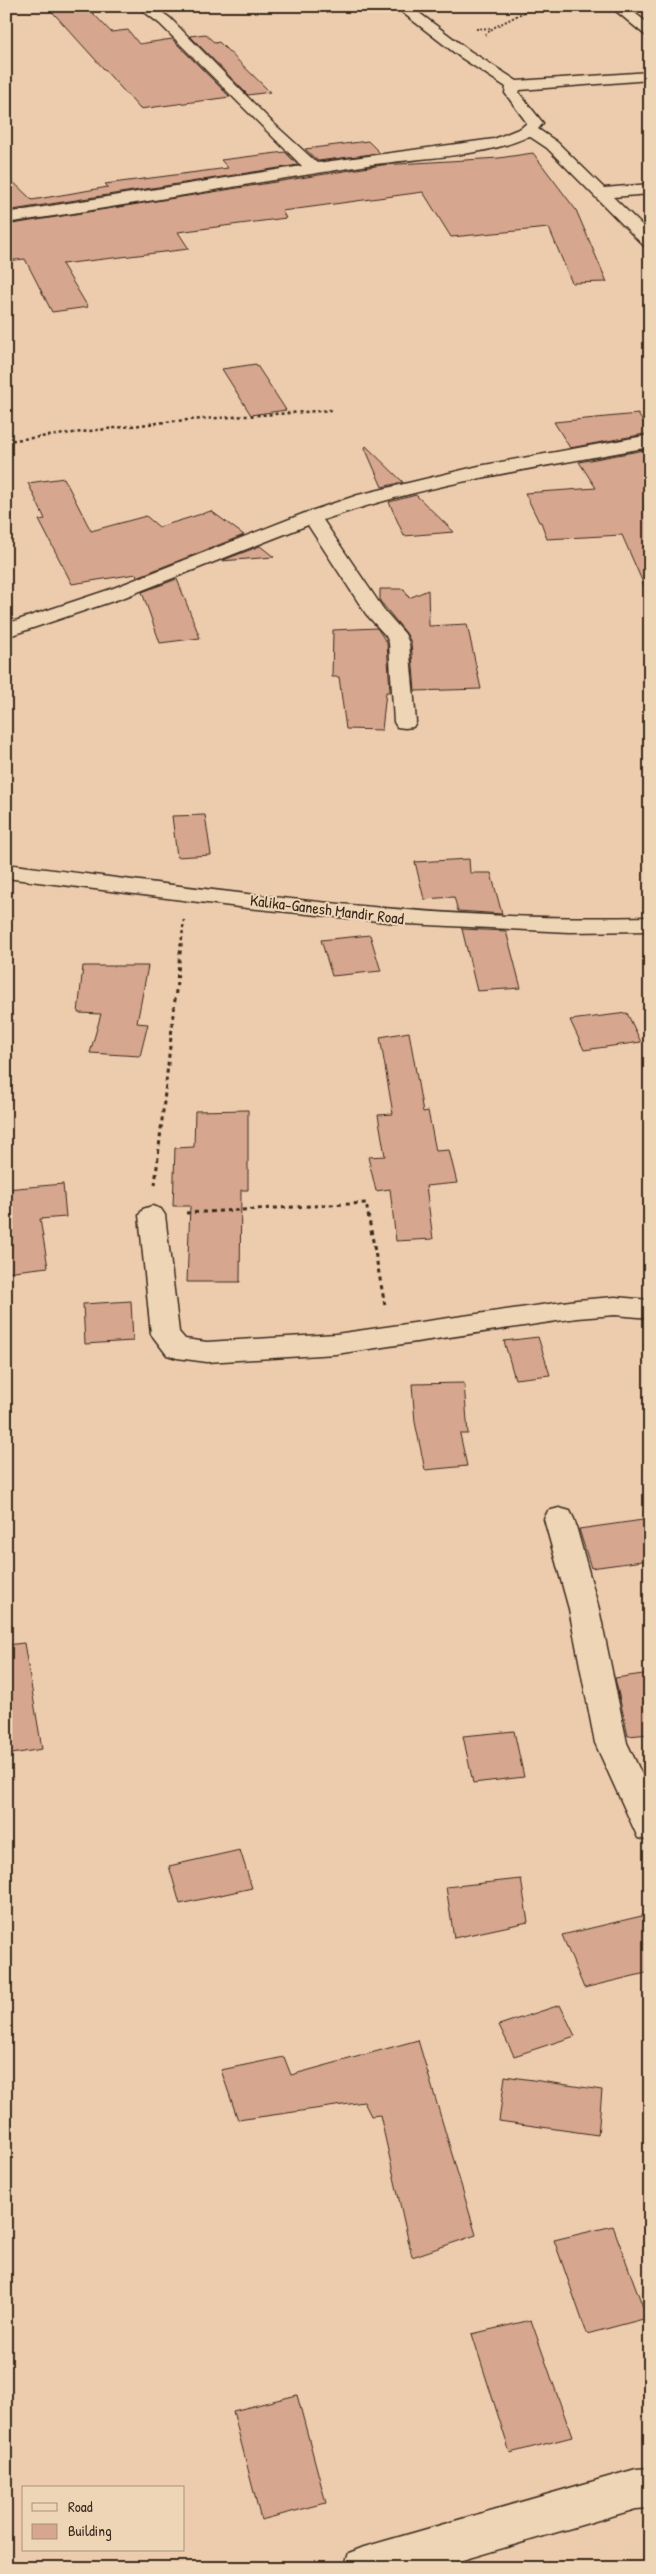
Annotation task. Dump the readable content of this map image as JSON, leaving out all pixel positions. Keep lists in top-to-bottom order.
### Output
{
  "streets": {
    "street": ["Kalika-Ganesh Mandir Road"]
  },
  "legend": ["Road", "Building"]
}
